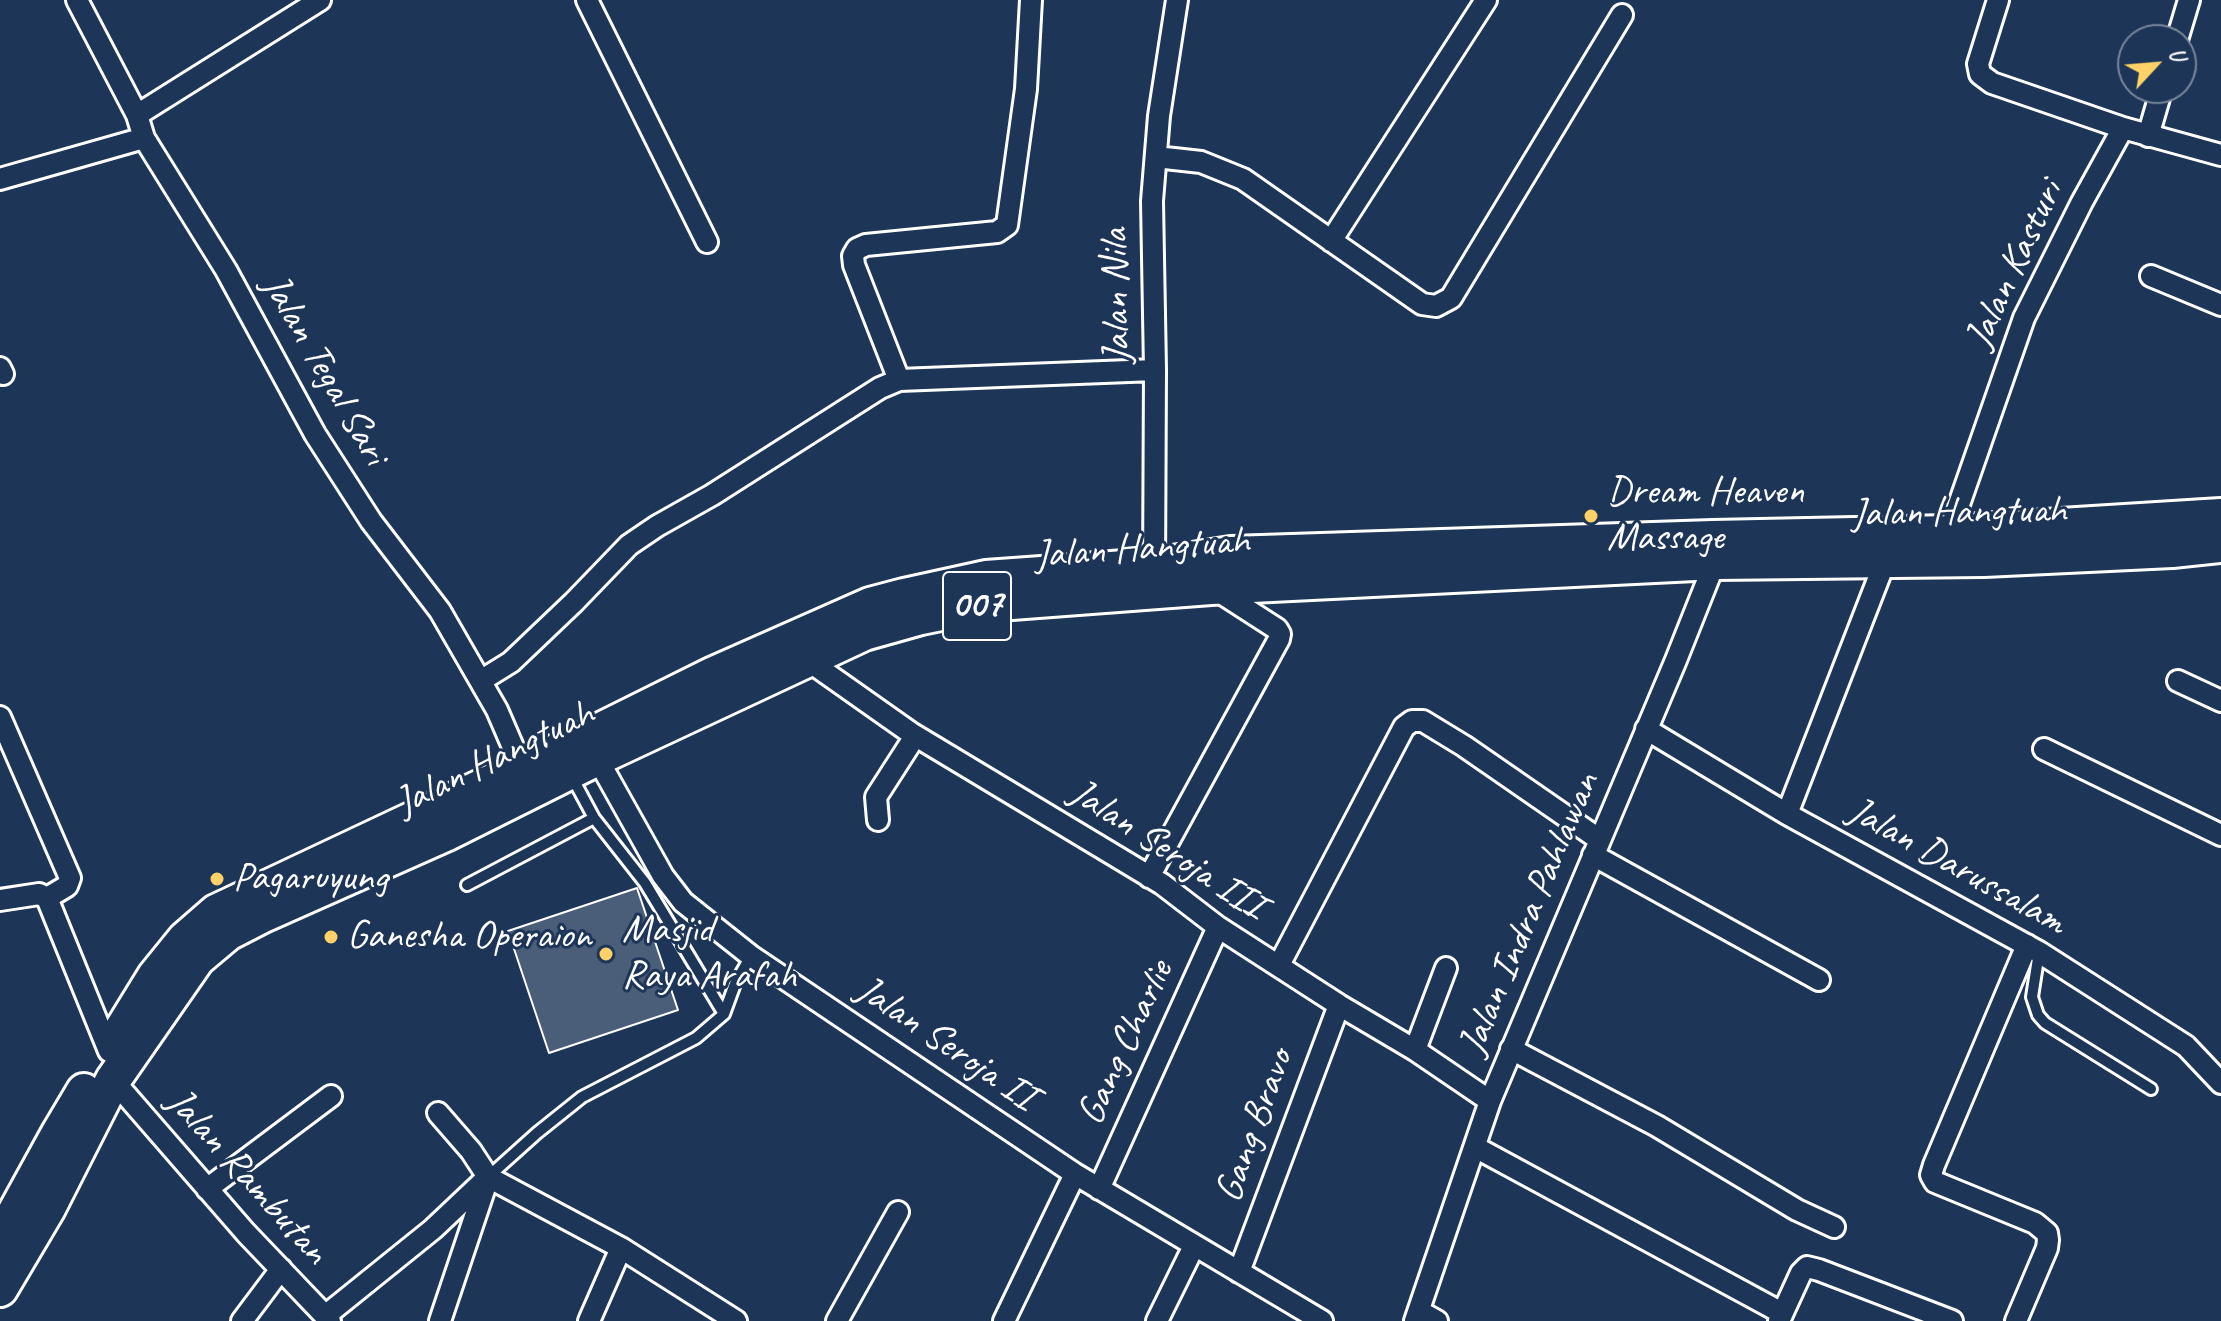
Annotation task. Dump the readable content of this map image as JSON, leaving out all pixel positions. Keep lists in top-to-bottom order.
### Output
{
  "streets": {
    "highway": ["Jalan Hangtuah", "007"],
    "street": [
      "Jalan Kasturi",
      "Jalan Nila",
      "Jalan Tegal Sari",
      "Jalan Seroja III",
      "Jalan Darussalam",
      "Jalan Indra Pahlawan",
      "Gang Charlie",
      "Jalan Seroja II",
      "Gang Bravo",
      "Jalan Rambutan"
    ]
  },
  "crossings": [
    ["Jalan Kasturi", "Jalan Hangtuah"],
    ["Jalan Nila", "Jalan Hangtuah"],
    ["Jalan Tegal Sari", "Jalan Hangtuah"],
    ["Jalan Hangtuah", "Jalan Seroja III"],
    ["Jalan Hangtuah", "Jalan Indra Pahlawan"],
    ["Jalan Hangtuah", "Jalan Seroja II"],
    ["Jalan Hangtuah", "Jalan Rambutan"],
    ["Jalan Seroja III", "Jalan Indra Pahlawan"],
    ["Jalan Seroja III", "Gang Charlie"],
    ["Jalan Seroja III", "Gang Bravo"],
    ["Jalan Darussalam", "Jalan Indra Pahlawan"],
    ["Gang Charlie", "Jalan Seroja II"],
    ["Jalan Seroja II", "Gang Bravo"]
  ],
  "places": [
    "Dream Heaven Massage",
    "Pagaruyung",
    "Ganesha Operaion",
    "Masjid Raya Arafah"
  ],
  "north": "top right"
}
